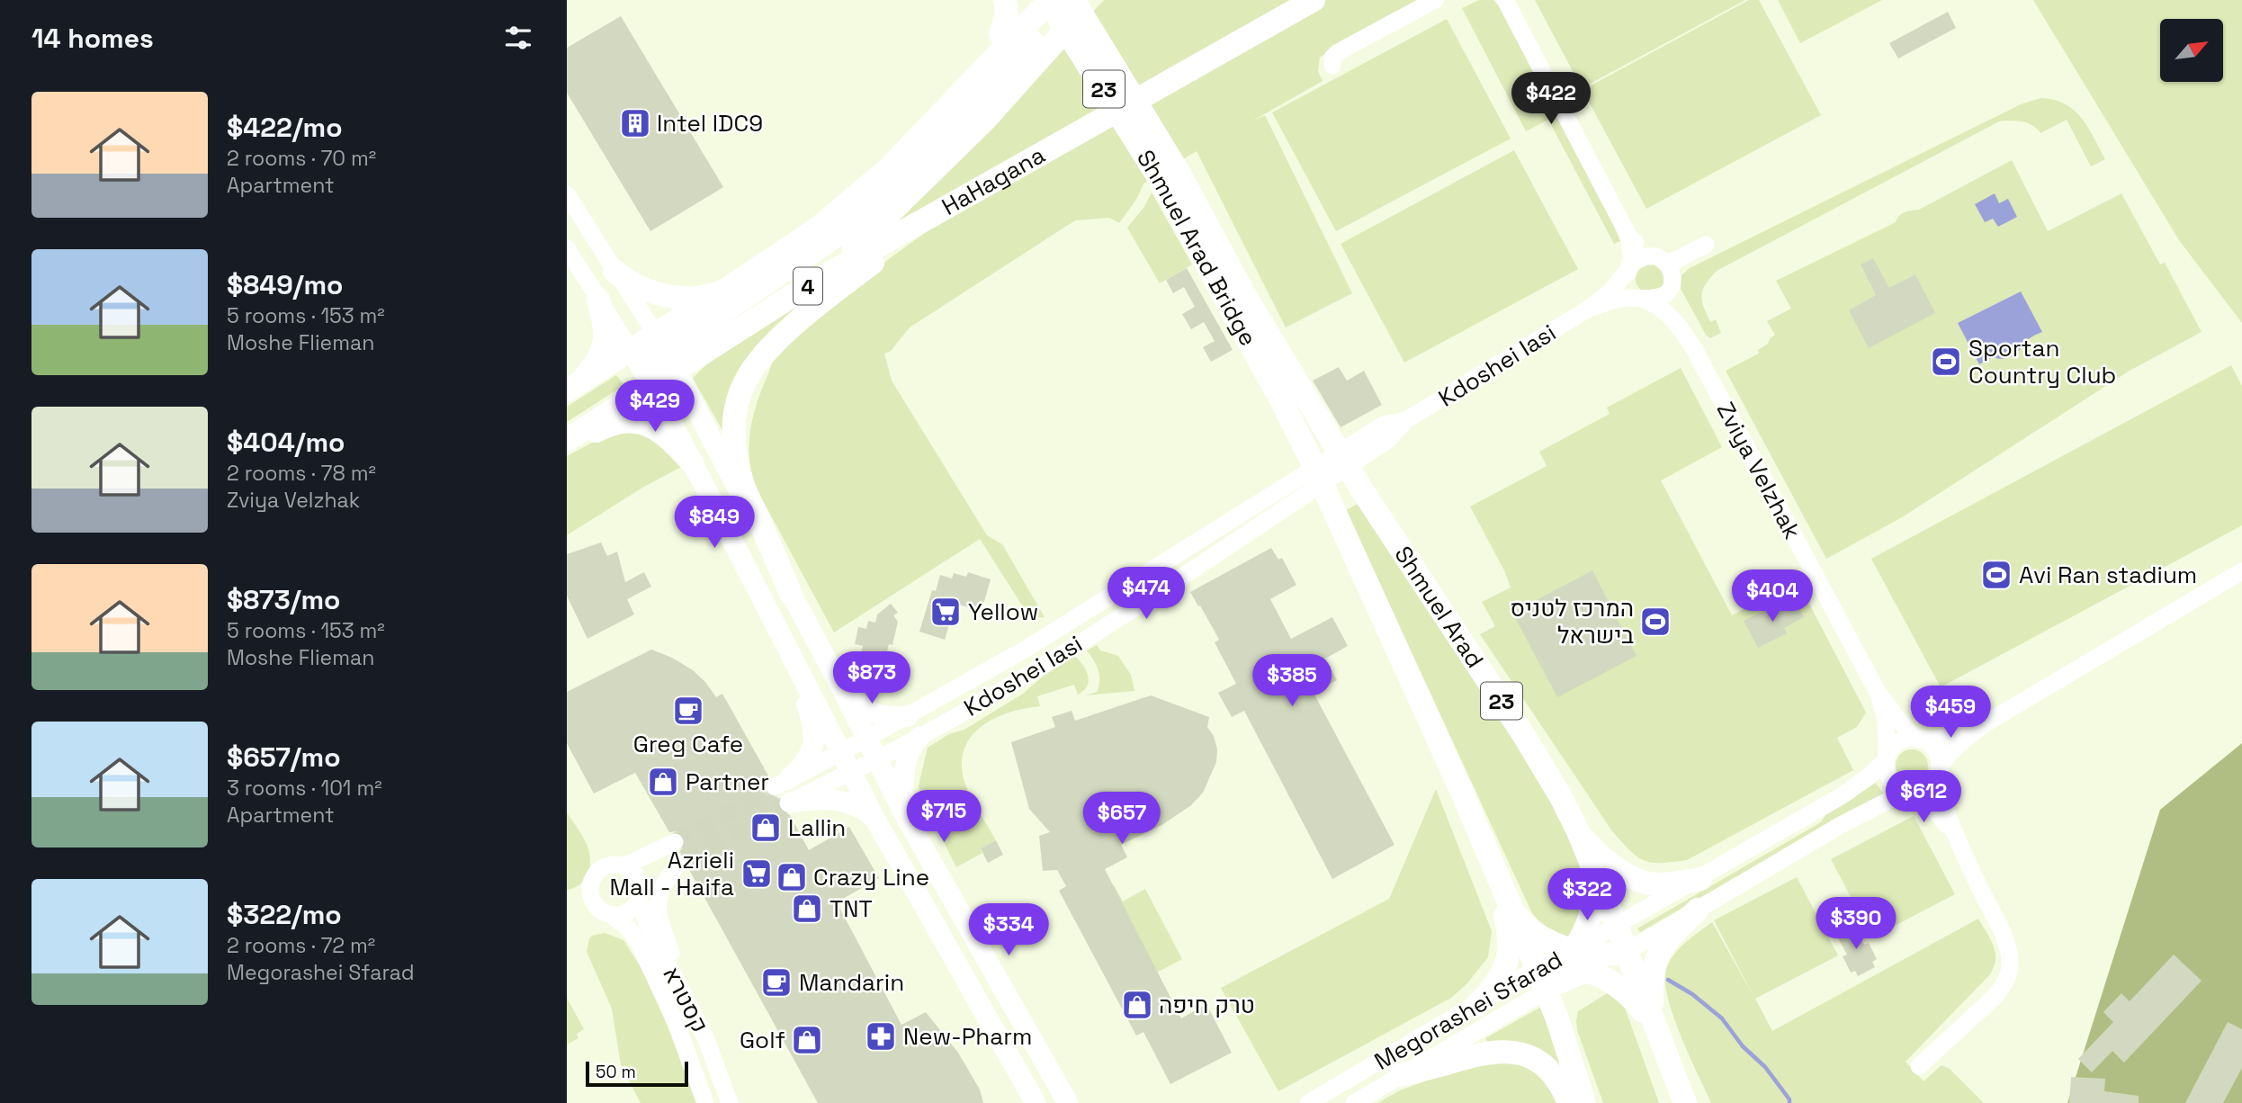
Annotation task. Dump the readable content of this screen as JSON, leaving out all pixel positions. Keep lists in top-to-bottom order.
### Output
{
  "streets": {
    "highway": [
      "23",
      "HaHagana",
      "Shmuel Arad Bridge",
      "4",
      "Shmuel Arad"
    ],
    "street": [
      "Kdoshei Iasi",
      "Zviya VeIzhak",
      "קסטרא",
      "Megorashei Sfarad"
    ]
  },
  "crossings": [
    ["23", "Shmuel Arad"],
    ["23", "Megorashei Sfarad"],
    ["HaHagana", "4"],
    ["Shmuel Arad Bridge", "4"],
    ["Shmuel Arad Bridge", "Shmuel Arad"],
    ["Kdoshei Iasi", "Zviya VeIzhak"],
    ["Zviya VeIzhak", "Megorashei Sfarad"],
    ["Shmuel Arad", "Megorashei Sfarad"]
  ],
  "places": {
    "building": ["Intel IDC9"],
    "sports": ["Sportan Country Club", "Avi Ran stadium", "המרכז לטניס בישראל"],
    "supermarket": ["Yellow", "Azrieli Mall - Haifa"],
    "cafe": ["Greg Cafe", "Mandarin"],
    "shop": [
      "Partner",
      "Lallin",
      "Crazy Line",
      "TNT",
      "טרק חיפה",
      "Golf"
    ],
    "pharmacy": ["New-Pharm"]
  },
  "scale_bar": "50 m",
  "north": "top right",
  "page": {
    "heading": "14 homes",
    "price": [
      "$422",
      "$429",
      "$849",
      "$474",
      "$404",
      "$873",
      "$385",
      "$459",
      "$612",
      "$715",
      "$657",
      "$322",
      "$390",
      "$334"
    ],
    "list": [
      {
        "name": "$422/mo",
        "note": "2 rooms · 70 m² · Apartment"
      },
      {
        "name": "$849/mo",
        "note": "5 rooms · 153 m² · Moshe Flieman"
      },
      {
        "name": "$404/mo",
        "note": "2 rooms · 78 m² · Zviya VeIzhak"
      },
      {
        "name": "$873/mo",
        "note": "5 rooms · 153 m² · Moshe Flieman"
      },
      {
        "name": "$657/mo",
        "note": "3 rooms · 101 m² · Apartment"
      },
      {
        "name": "$322/mo",
        "note": "2 rooms · 72 m² · Megorashei Sfarad"
      }
    ],
    "scale": "50 m"
  }
}
